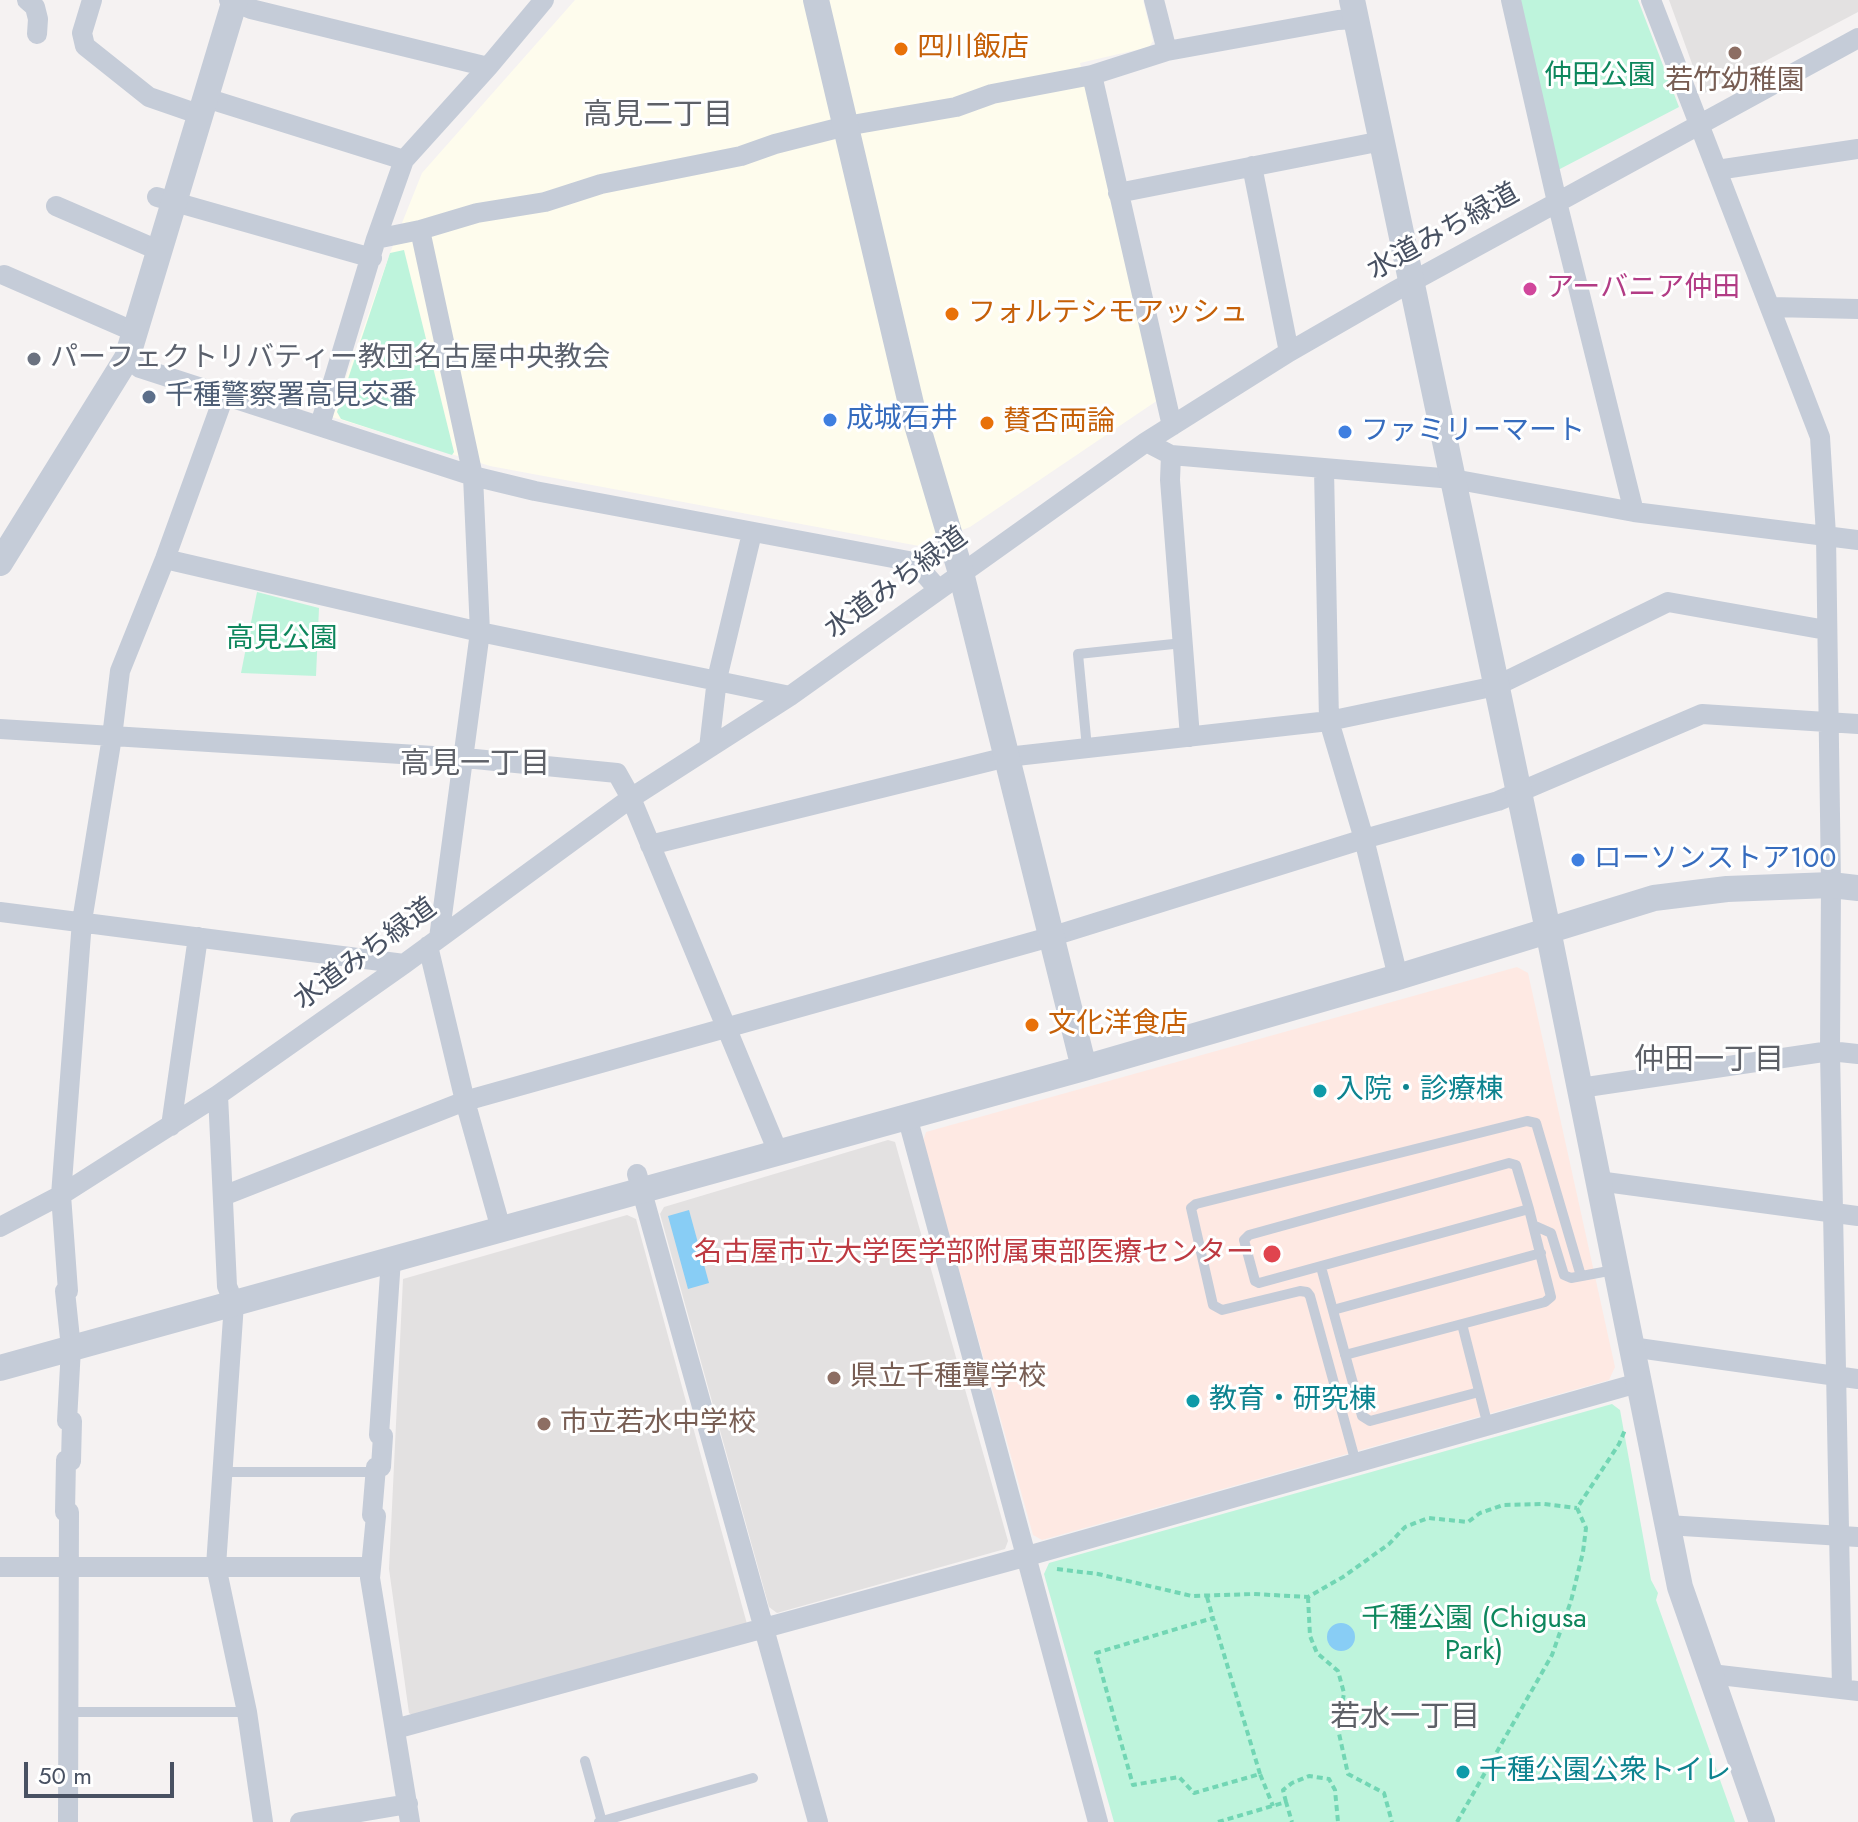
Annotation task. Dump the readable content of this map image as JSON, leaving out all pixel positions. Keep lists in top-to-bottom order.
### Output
{
  "streets": {
    "street": ["水道みち緑道"]
  },
  "districts": [
    "高見二丁目",
    "高見一丁目",
    "仲田一丁目",
    "若水一丁目"
  ],
  "parks": ["仲田公園", "高見公園", "千種公園 (Chigusa Park)"],
  "places": [
    "四川飯店",
    "若竹幼稚園",
    "アーバニア仲田",
    "フォルテシモアッシュ",
    "パーフェクトリバティー教団名古屋中央教会",
    "千種警察署高見交番",
    "成城石井",
    "賛否両論",
    "ファミリーマート",
    "ローソンストア100",
    "文化洋食店",
    "入院・診療棟",
    "名古屋市立大学医学部附属東部医療センター",
    "県立千種聾学校",
    "教育・研究棟",
    "市立若水中学校",
    "千種公園公衆トイレ"
  ],
  "scale_bar": "50 m"
}
